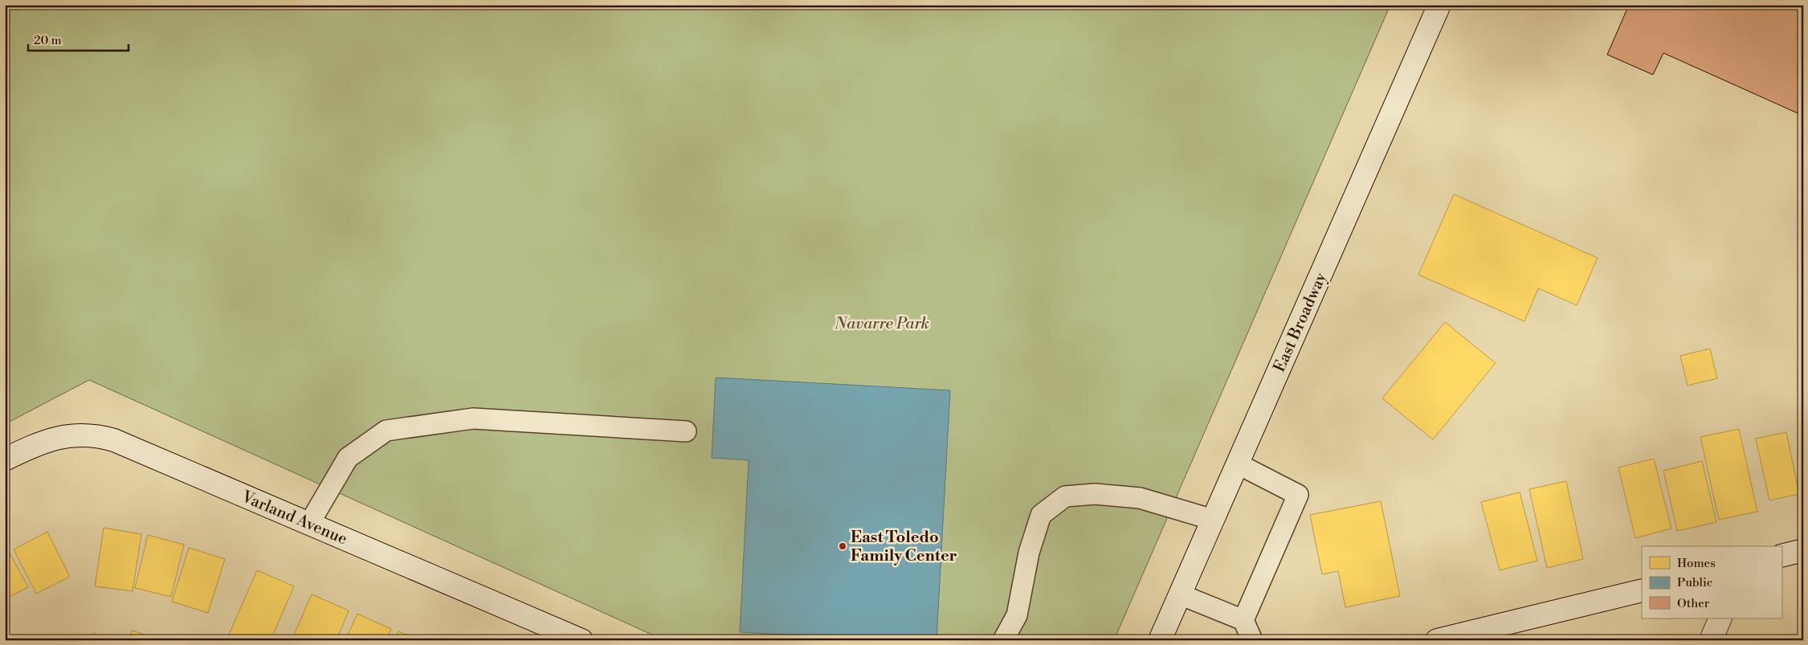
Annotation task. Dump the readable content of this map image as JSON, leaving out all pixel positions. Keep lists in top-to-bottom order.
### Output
{
  "streets": {
    "street": ["East Broadway", "Varland Avenue"]
  },
  "parks": ["Navarre Park"],
  "places": ["East Toledo Family Center"],
  "legend": ["Homes", "Public", "Other"],
  "scale_bar": "20 m"
}
